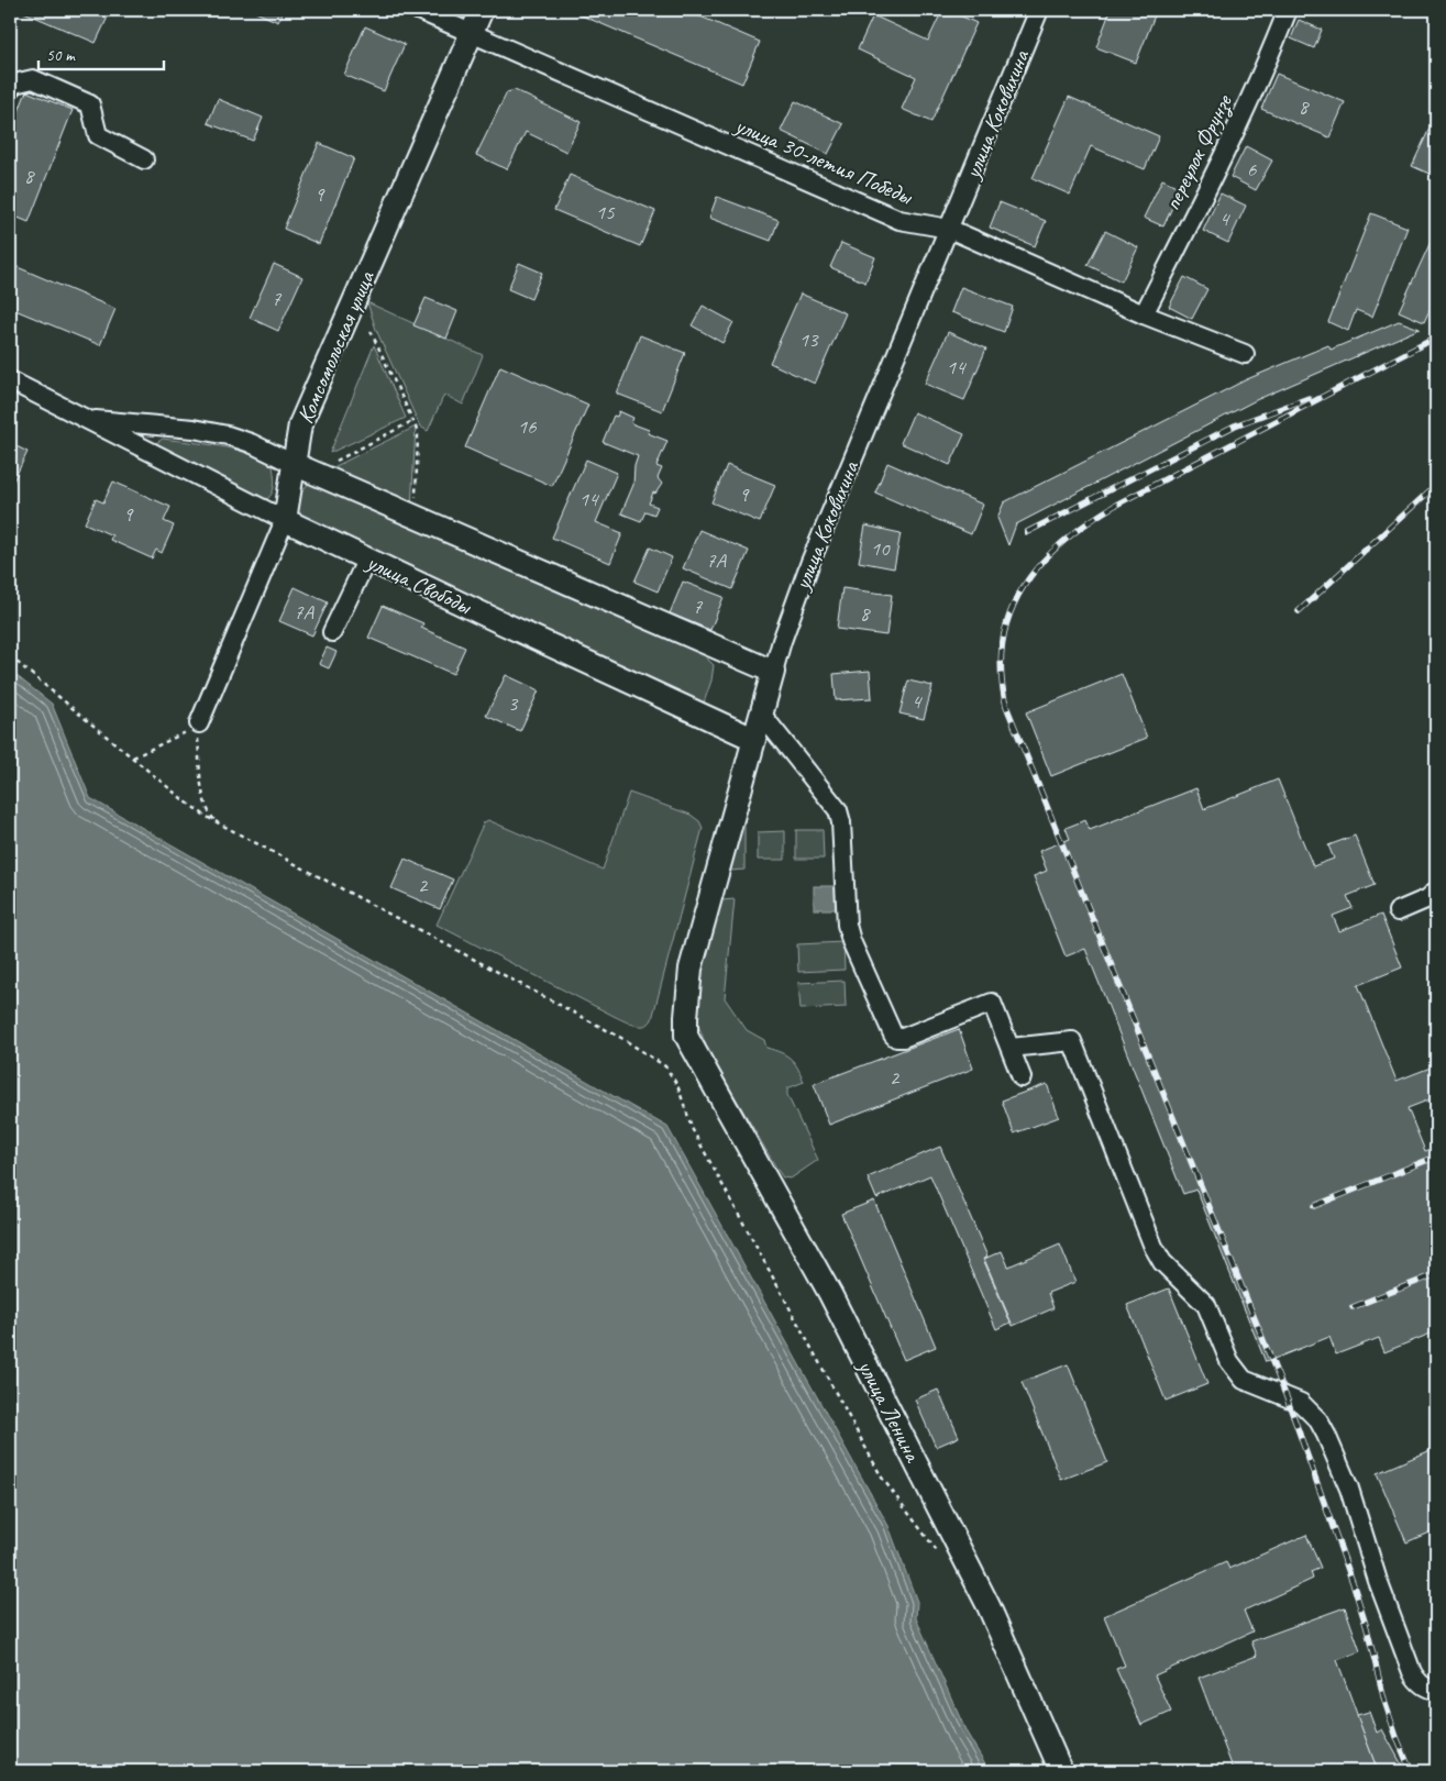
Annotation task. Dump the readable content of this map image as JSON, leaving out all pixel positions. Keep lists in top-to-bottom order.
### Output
{
  "streets": {
    "main road": [
      "улица Коковихина",
      "Комсомольская улица",
      "улица Свободы",
      "улица Ленина"
    ],
    "street": ["переулок Фрунзе", "улица 30-летия Победы"]
  },
  "crossings": [
    ["улица Коковихина", "улица 30-летия Победы"],
    ["улица Коковихина", "улица Свободы"],
    ["улица Коковихина", "улица Ленина"],
    ["переулок Фрунзе", "улица 30-летия Победы"],
    ["улица 30-летия Победы", "Комсомольская улица"],
    ["Комсомольская улица", "улица Свободы"]
  ],
  "house_numbers": [
    "8",
    "6",
    "8",
    "9",
    "15",
    "4",
    "7",
    "13",
    "14",
    "16",
    "9",
    "14",
    "9",
    "10",
    "7А",
    "7",
    "7А",
    "8",
    "4",
    "3",
    "2",
    "2"
  ],
  "scale_bar": "50 m"
}
